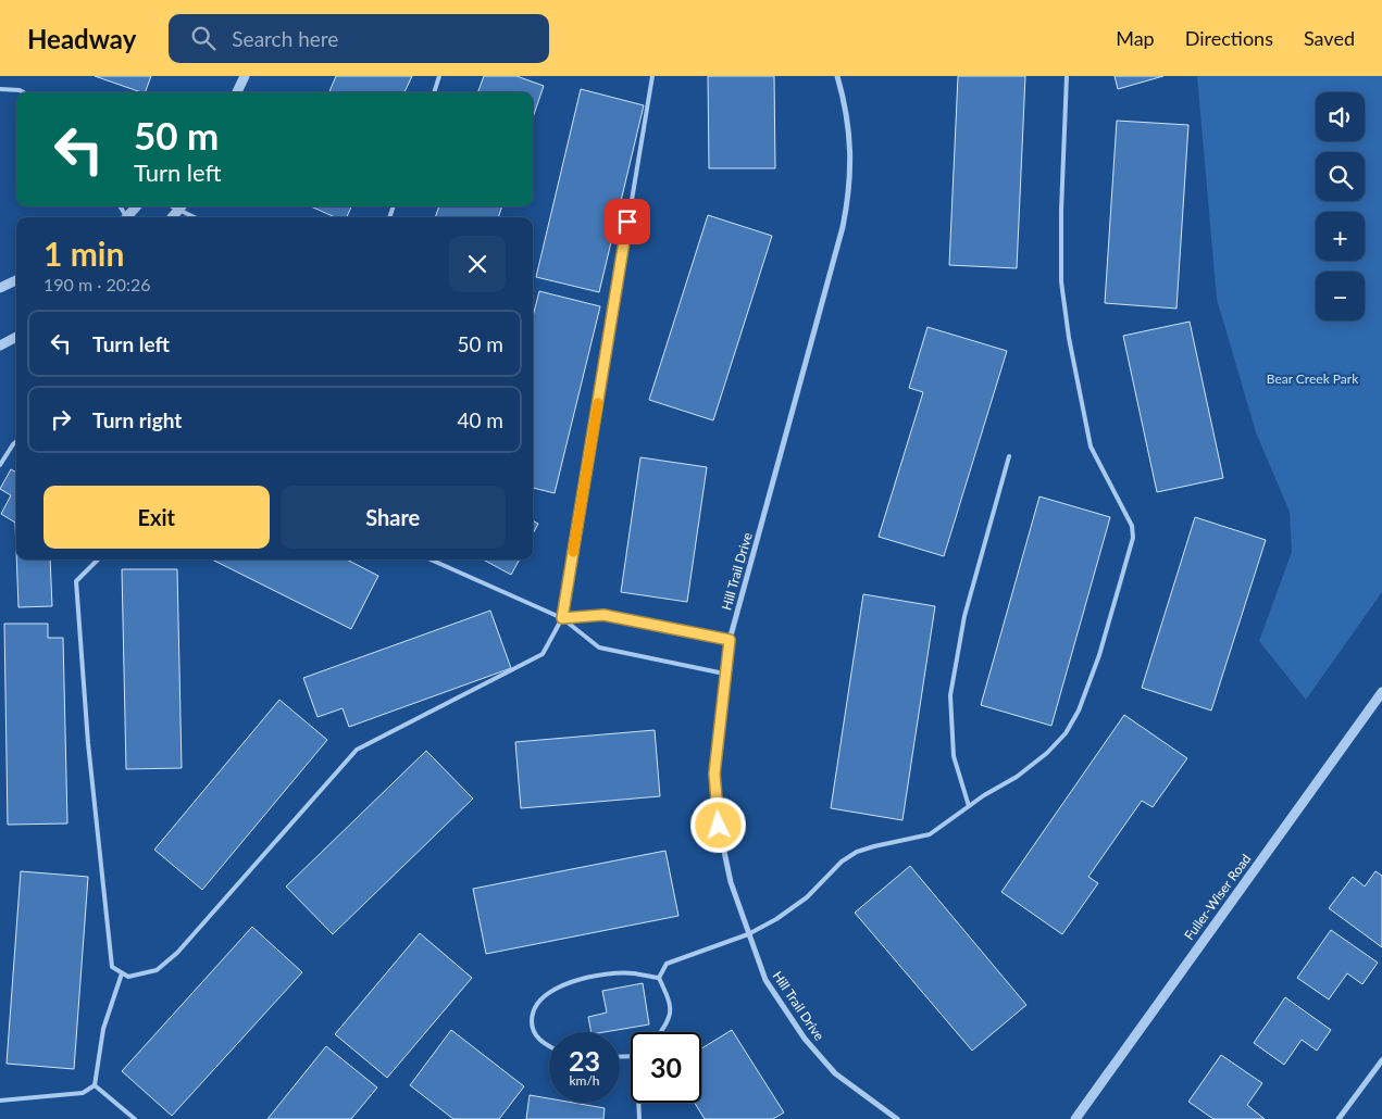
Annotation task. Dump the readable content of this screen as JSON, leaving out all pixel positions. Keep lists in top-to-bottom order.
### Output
{
  "streets": {
    "street": ["Hill Trail Drive", "Fuller-Wiser Road"]
  },
  "parks": ["Bear Creek Park"],
  "page": {
    "header": "Headway",
    "search": "Search here",
    "nav": ["Map", "Directions", "Saved"],
    "map_buttons": ["+", "−"],
    "turn": ["50 m", "Turn left"],
    "heading": ["1 min", "190 m · 20:26"],
    "list": [
      {
        "name": "Turn left",
        "value": "50 m"
      },
      {
        "name": "Turn right",
        "value": "40 m"
      }
    ],
    "buttons": ["Exit", "Share"],
    "speed": "23 km/h",
    "limit": "30"
  }
}
